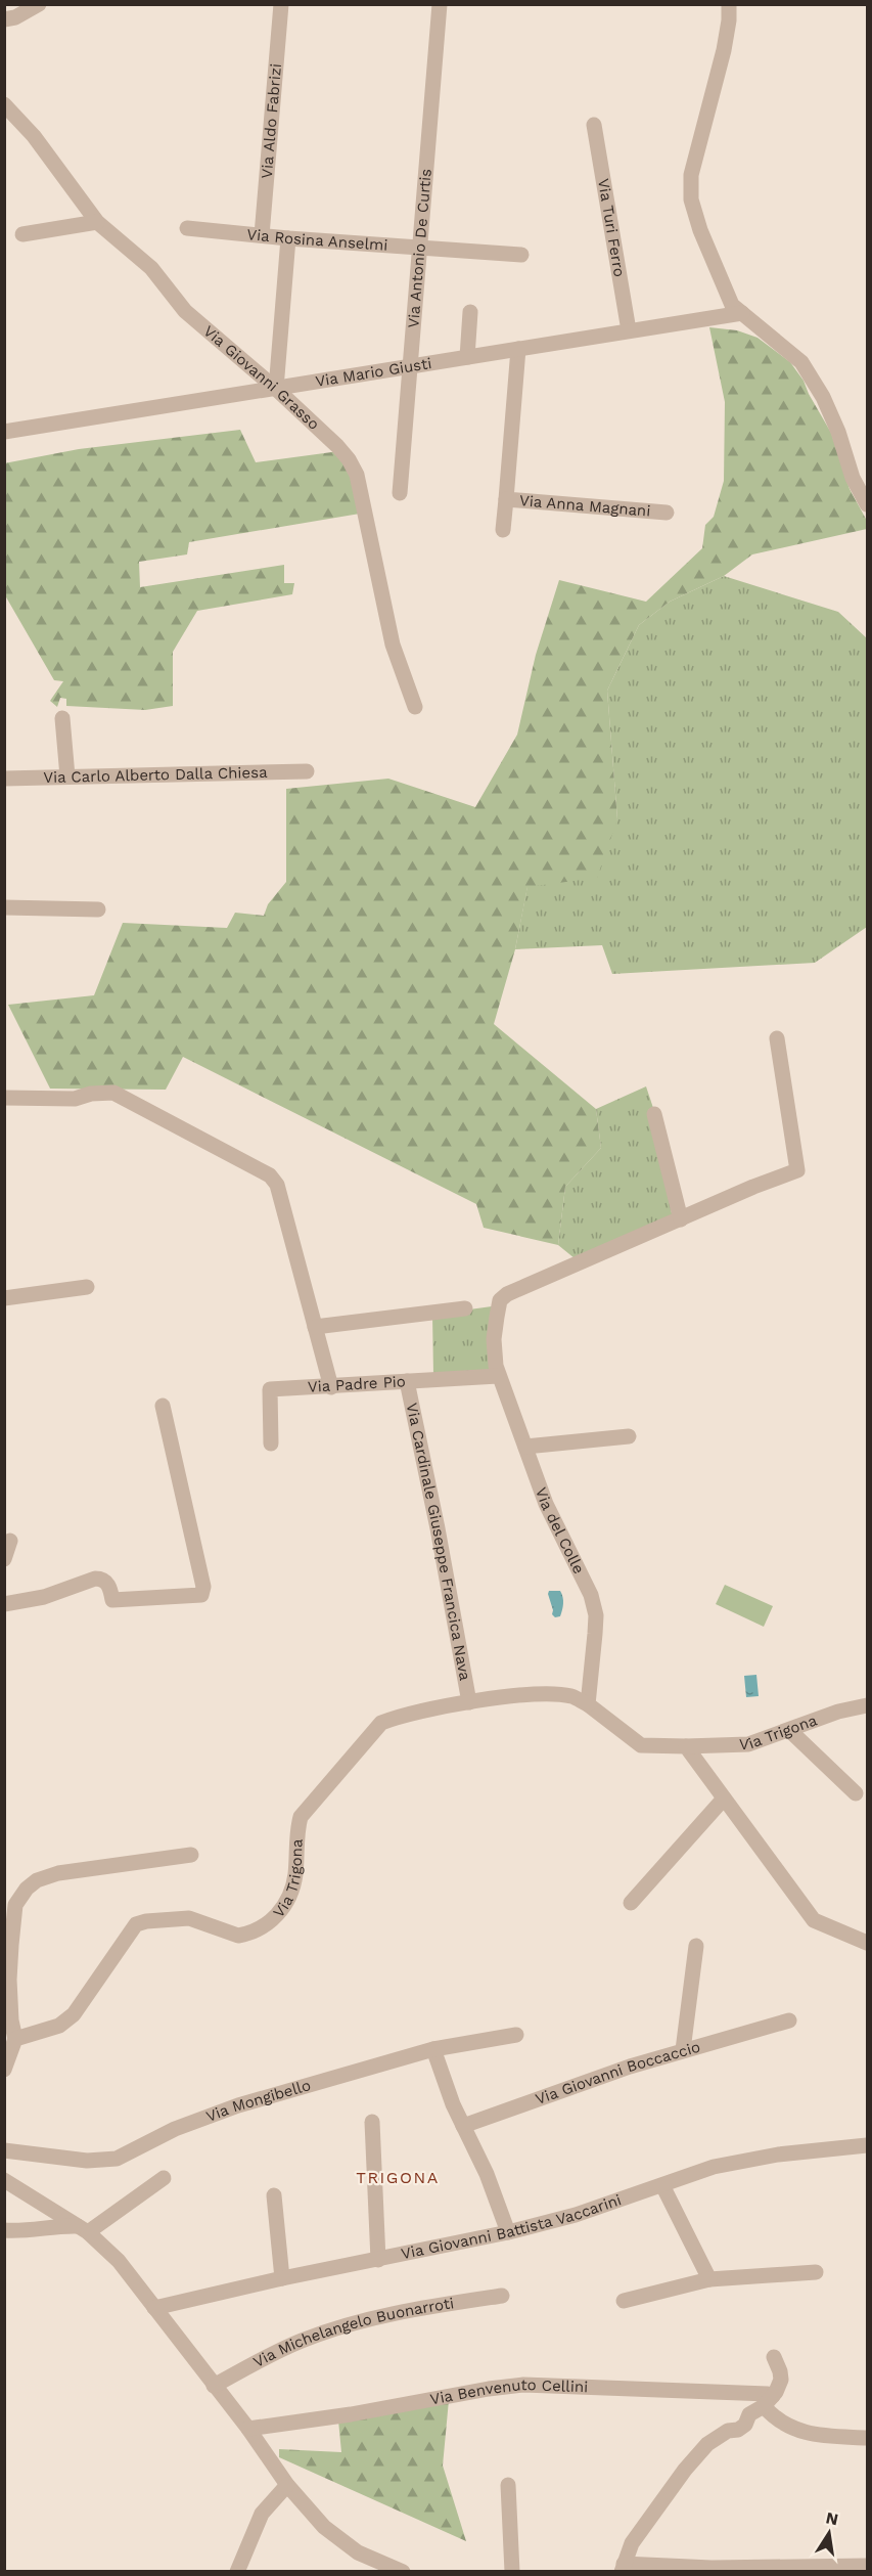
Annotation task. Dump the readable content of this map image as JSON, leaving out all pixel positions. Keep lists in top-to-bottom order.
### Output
{
  "streets": {
    "street": [
      "Via Aldo Fabrizi",
      "Via Turi Ferro",
      "Via Rosina Anselmi",
      "Via Antonio De Curtis",
      "Via Mario Giusti",
      "Via Giovanni Grasso",
      "Via Anna Magnani",
      "Via Carlo Alberto Dalla Chiesa",
      "Via Padre Pio",
      "Via del Colle",
      "Via Cardinale Giuseppe Francica Nava",
      "Via Trigona",
      "Via Giovanni Boccaccio",
      "Via Mongibello",
      "Via Giovanni Battista Vaccarini",
      "Via Michelangelo Buonarroti",
      "Via Benvenuto Cellini"
    ]
  },
  "crossings": [
    ["Via Aldo Fabrizi", "Via Rosina Anselmi"],
    ["Via Turi Ferro", "Via Mario Giusti"],
    ["Via Rosina Anselmi", "Via Antonio De Curtis"],
    ["Via Antonio De Curtis", "Via Mario Giusti"],
    ["Via Mario Giusti", "Via Giovanni Grasso"],
    ["Via Mario Giusti", "Via Anna Magnani"],
    ["Via Padre Pio", "Via del Colle"],
    ["Via Padre Pio", "Via Cardinale Giuseppe Francica Nava"],
    ["Via del Colle", "Via Trigona"],
    ["Via Cardinale Giuseppe Francica Nava", "Via Trigona"]
  ],
  "districts": ["TRIGONA"],
  "north": "top"
}
